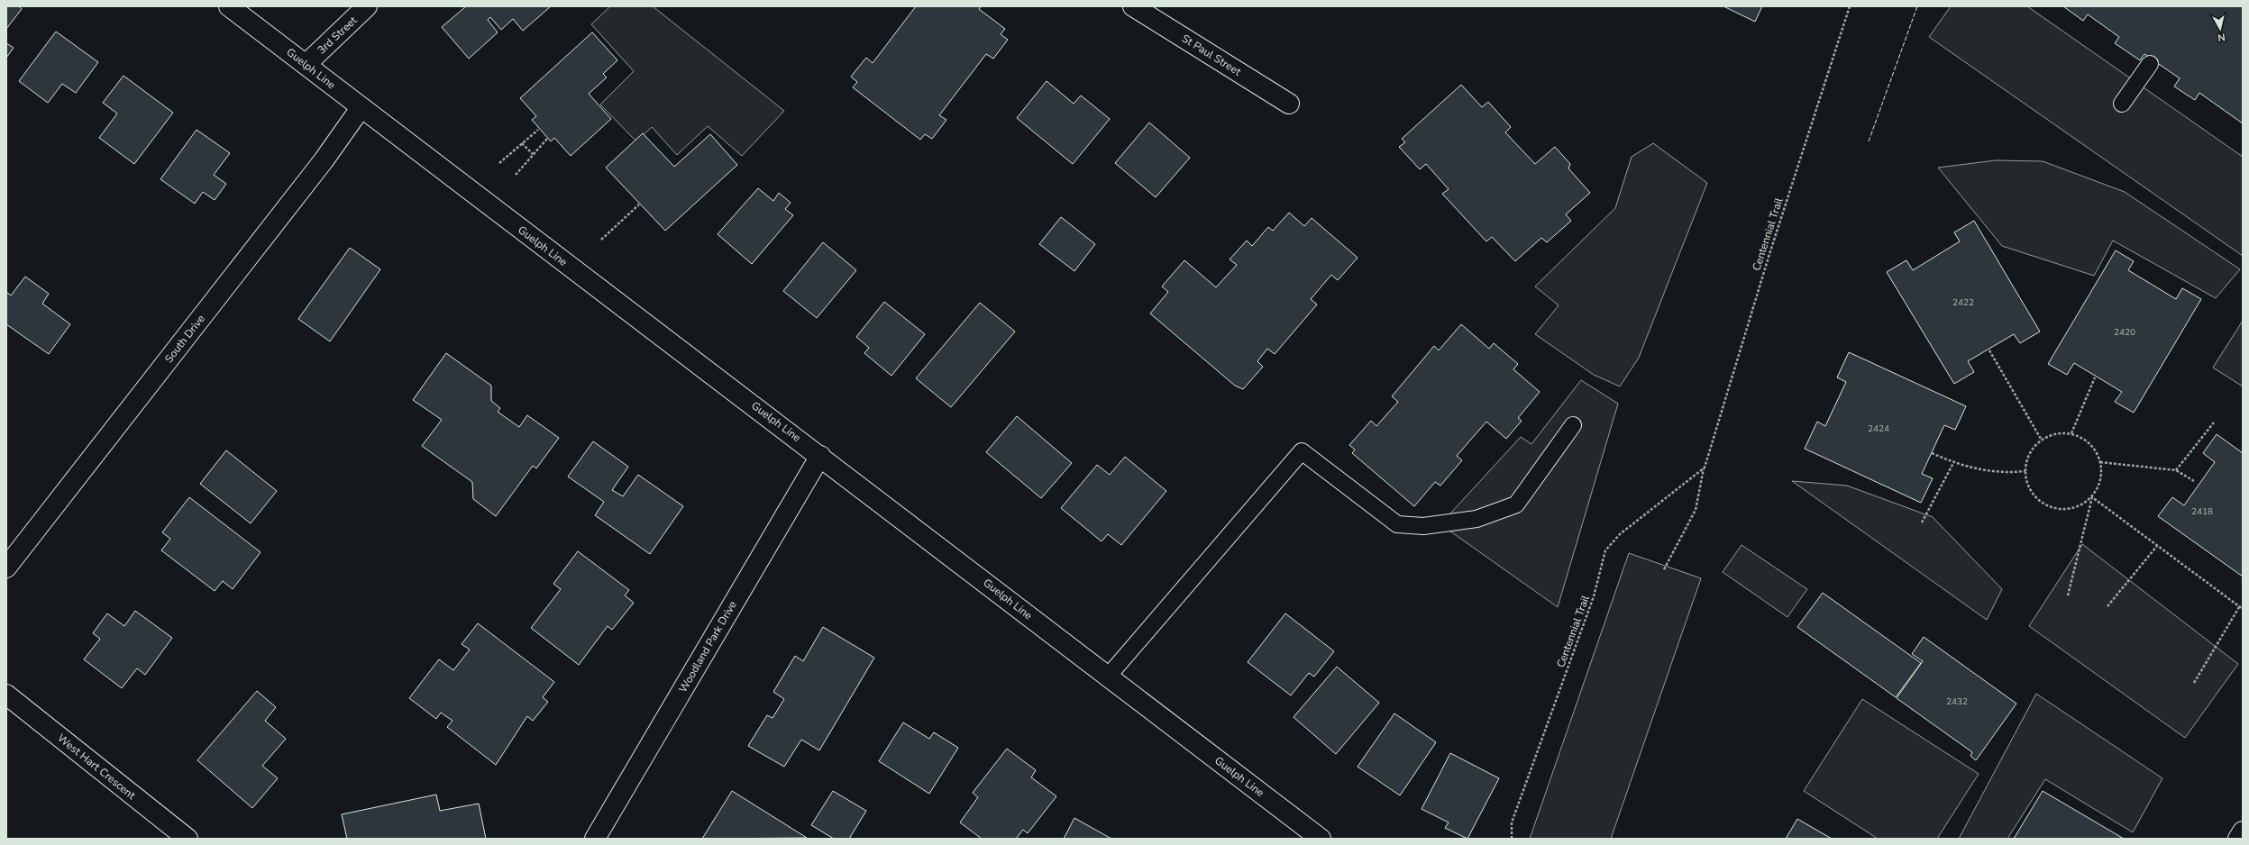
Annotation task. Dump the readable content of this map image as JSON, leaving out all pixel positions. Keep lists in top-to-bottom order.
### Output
{
  "streets": {
    "street": [
      "3rd Street",
      "St Paul Street",
      "Guelph Line",
      "South Drive",
      "Woodland Park Drive",
      "West Hart Crescent"
    ],
    "path": ["Centennial Trail"]
  },
  "crossings": [
    ["3rd Street", "Guelph Line"],
    ["Guelph Line", "South Drive"],
    ["Guelph Line", "Woodland Park Drive"]
  ],
  "house_numbers": [
    "2422",
    "2420",
    "2424",
    "2418",
    "2432"
  ],
  "north": "bottom"
}
